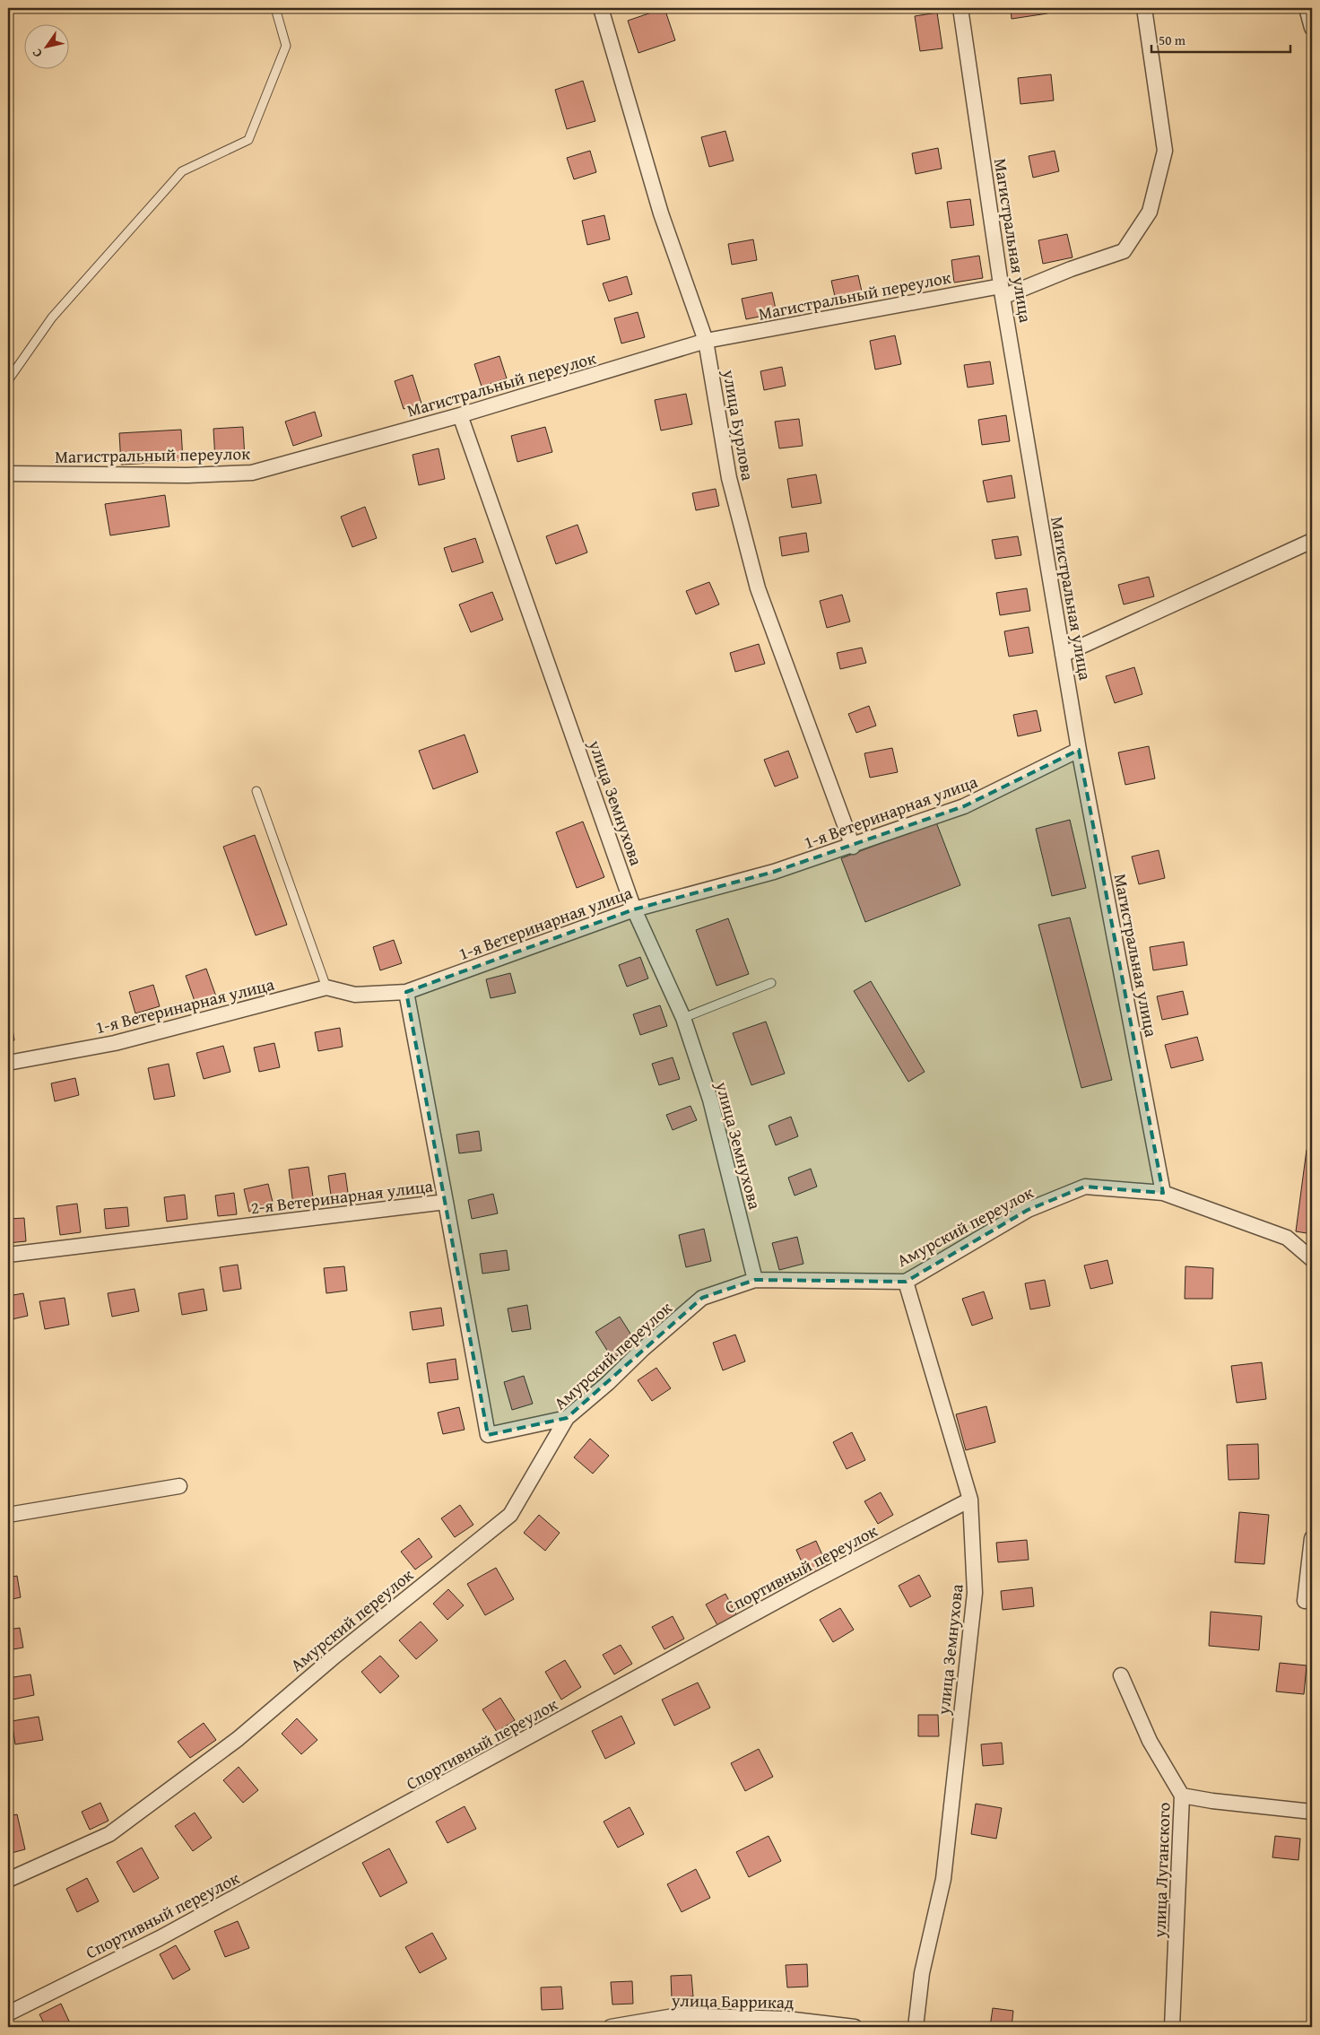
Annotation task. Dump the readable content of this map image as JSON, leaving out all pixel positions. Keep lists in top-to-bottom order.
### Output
{
  "streets": {
    "street": [
      "Магистральная улица",
      "Магистральный переулок",
      "улица Бурлова",
      "улица Земнухова",
      "1-я Ветеринарная улица",
      "2-я Ветеринарная улица",
      "Амурский переулок",
      "Спортивный переулок",
      "улица Луганского",
      "улица Баррикад"
    ]
  },
  "crossings": [
    ["Магистральная улица", "Магистральный переулок"],
    ["Магистральная улица", "1-я Ветеринарная улица"],
    ["Магистральная улица", "Амурский переулок"],
    ["Магистральный переулок", "улица Бурлова"],
    ["Магистральный переулок", "улица Земнухова"],
    ["улица Бурлова", "1-я Ветеринарная улица"],
    ["улица Земнухова", "1-я Ветеринарная улица"],
    ["улица Земнухова", "Амурский переулок"],
    ["улица Земнухова", "Спортивный переулок"],
    ["2-я Ветеринарная улица", "Амурский переулок"]
  ],
  "scale_bar": "50 m",
  "north": "bottom left"
}
